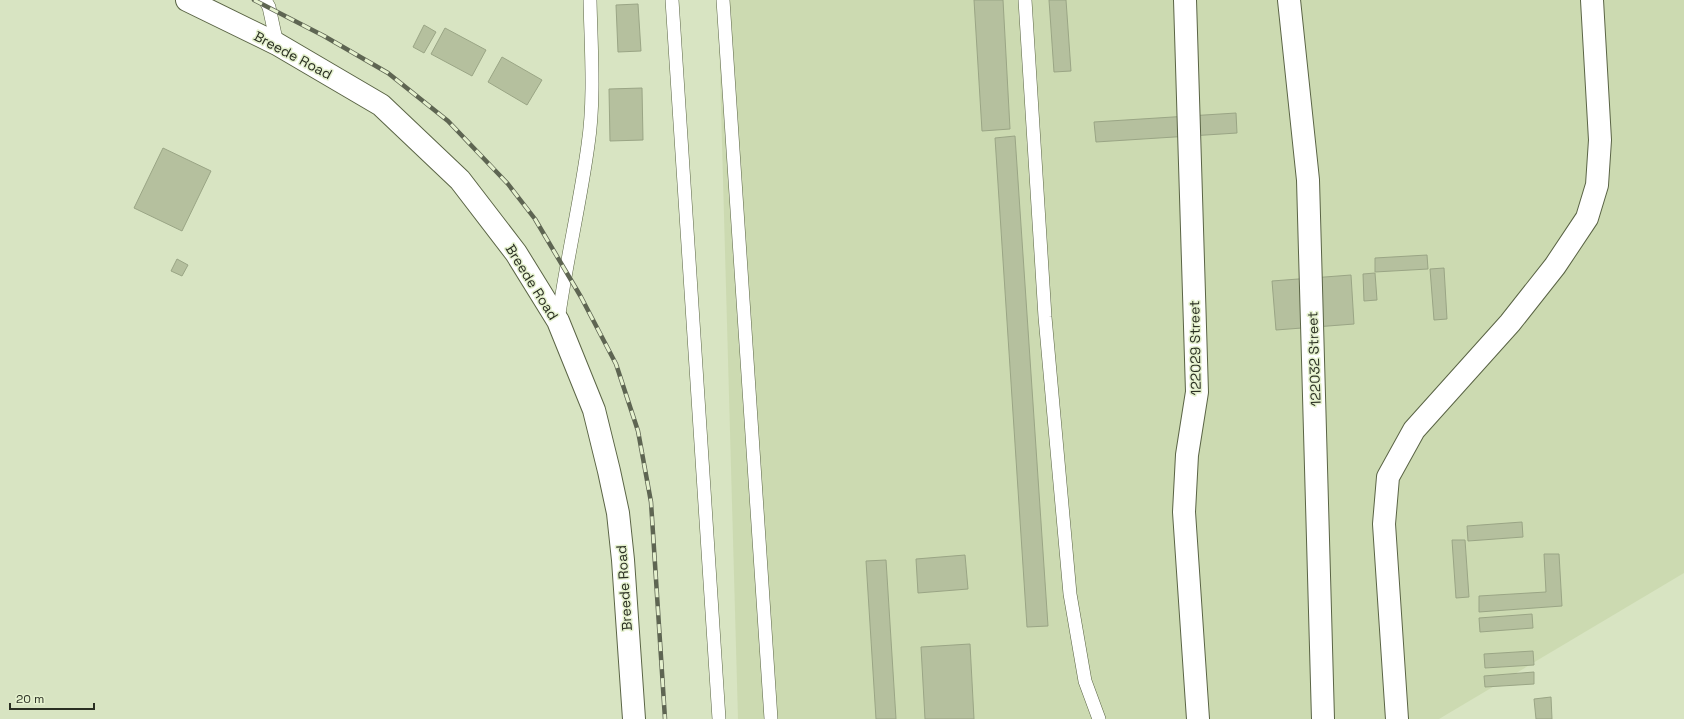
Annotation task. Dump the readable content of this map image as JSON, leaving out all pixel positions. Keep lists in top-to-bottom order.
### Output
{
  "streets": {
    "street": ["Breede Road", "122029 Street", "122032 Street"]
  },
  "scale_bar": "20 m"
}
